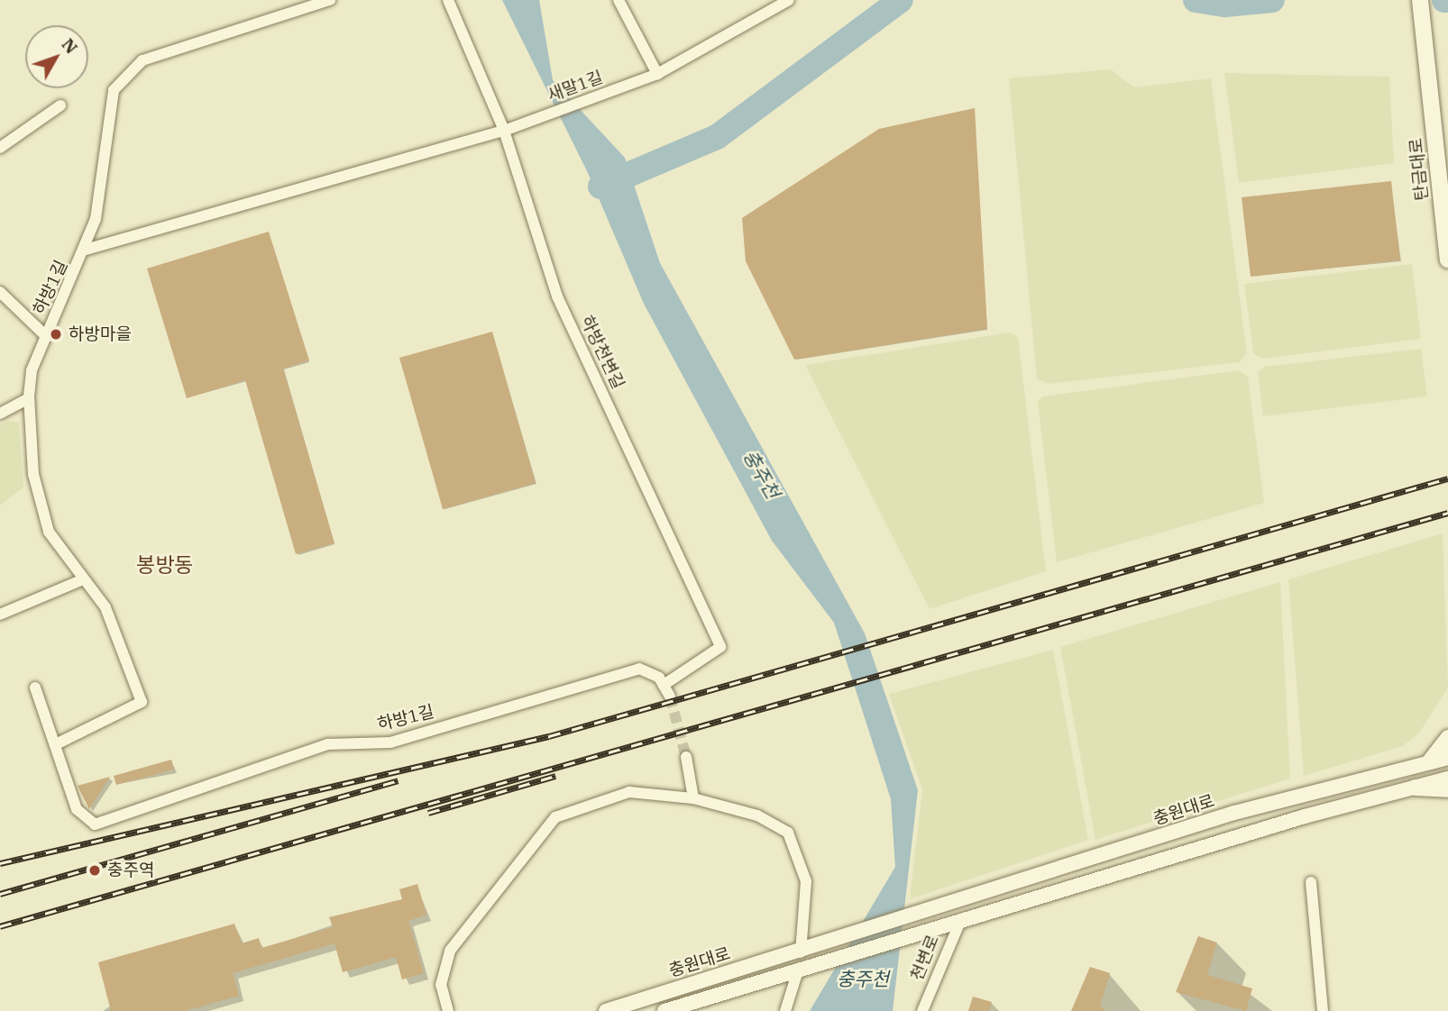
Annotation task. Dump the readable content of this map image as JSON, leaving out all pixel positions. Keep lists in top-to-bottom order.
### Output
{
  "streets": {
    "main road": ["탄금대로"],
    "street": [
      "새말1길",
      "하방1길",
      "하방천변길",
      "충원대로",
      "천변로"
    ]
  },
  "crossings": [
    ["새말1길", "하방1길"],
    ["새말1길", "하방천변길"],
    ["하방1길", "하방천변길"],
    ["충원대로", "천변로"]
  ],
  "districts": ["봉방동"],
  "water": ["충주천"],
  "places": ["하방마을", "충주역"],
  "north": "top right"
}
